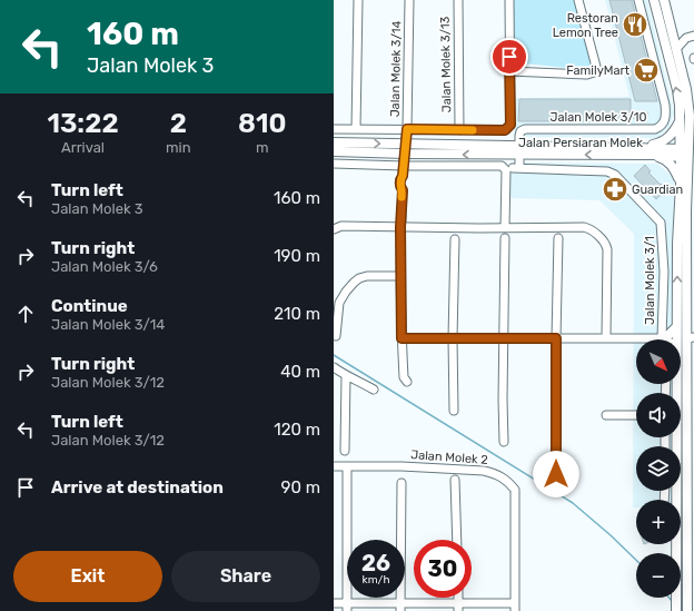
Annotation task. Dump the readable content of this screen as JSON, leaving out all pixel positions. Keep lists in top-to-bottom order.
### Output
{
  "streets": {
    "main road": ["Jalan Persiaran Molek"],
    "street": [
      "Jalan Molek 3/13",
      "Jalan Molek 3/14",
      "Jalan Molek 3/10",
      "Jalan Molek 3/1",
      "Jalan Molek 2"
    ]
  },
  "crossings": [
    ["Jalan Molek 3/14", "Jalan Persiaran Molek"],
    ["Jalan Molek 3/10", "Jalan Persiaran Molek"],
    ["Jalan Molek 3/10", "Jalan Molek 3/1"],
    ["Jalan Persiaran Molek", "Jalan Molek 3/1"]
  ],
  "places": {
    "restaurant": ["Restoran Lemon Tree"],
    "supermarket": ["FamilyMart"],
    "pharmacy": ["Guardian"]
  },
  "north": "bottom right",
  "page": {
    "turn": ["160 m", "Jalan Molek 3"],
    "eta": [
      "13:22",
      "Arrival",
      "2",
      "min",
      "810",
      "m"
    ],
    "list": [
      {
        "name": "Turn left",
        "note": "Jalan Molek 3",
        "value": "160 m"
      },
      {
        "name": "Turn right",
        "note": "Jalan Molek 3/6",
        "value": "190 m"
      },
      {
        "name": "Continue",
        "note": "Jalan Molek 3/14",
        "value": "210 m"
      },
      {
        "name": "Turn right",
        "note": "Jalan Molek 3/12",
        "value": "40 m"
      },
      {
        "name": "Turn left",
        "note": "Jalan Molek 3/12",
        "value": "120 m"
      },
      {
        "name": "Arrive at destination",
        "value": "90 m"
      }
    ],
    "map_buttons": ["+", "−"],
    "speed": "26 km/h",
    "limit": "30",
    "buttons": ["Exit", "Share"]
  }
}
